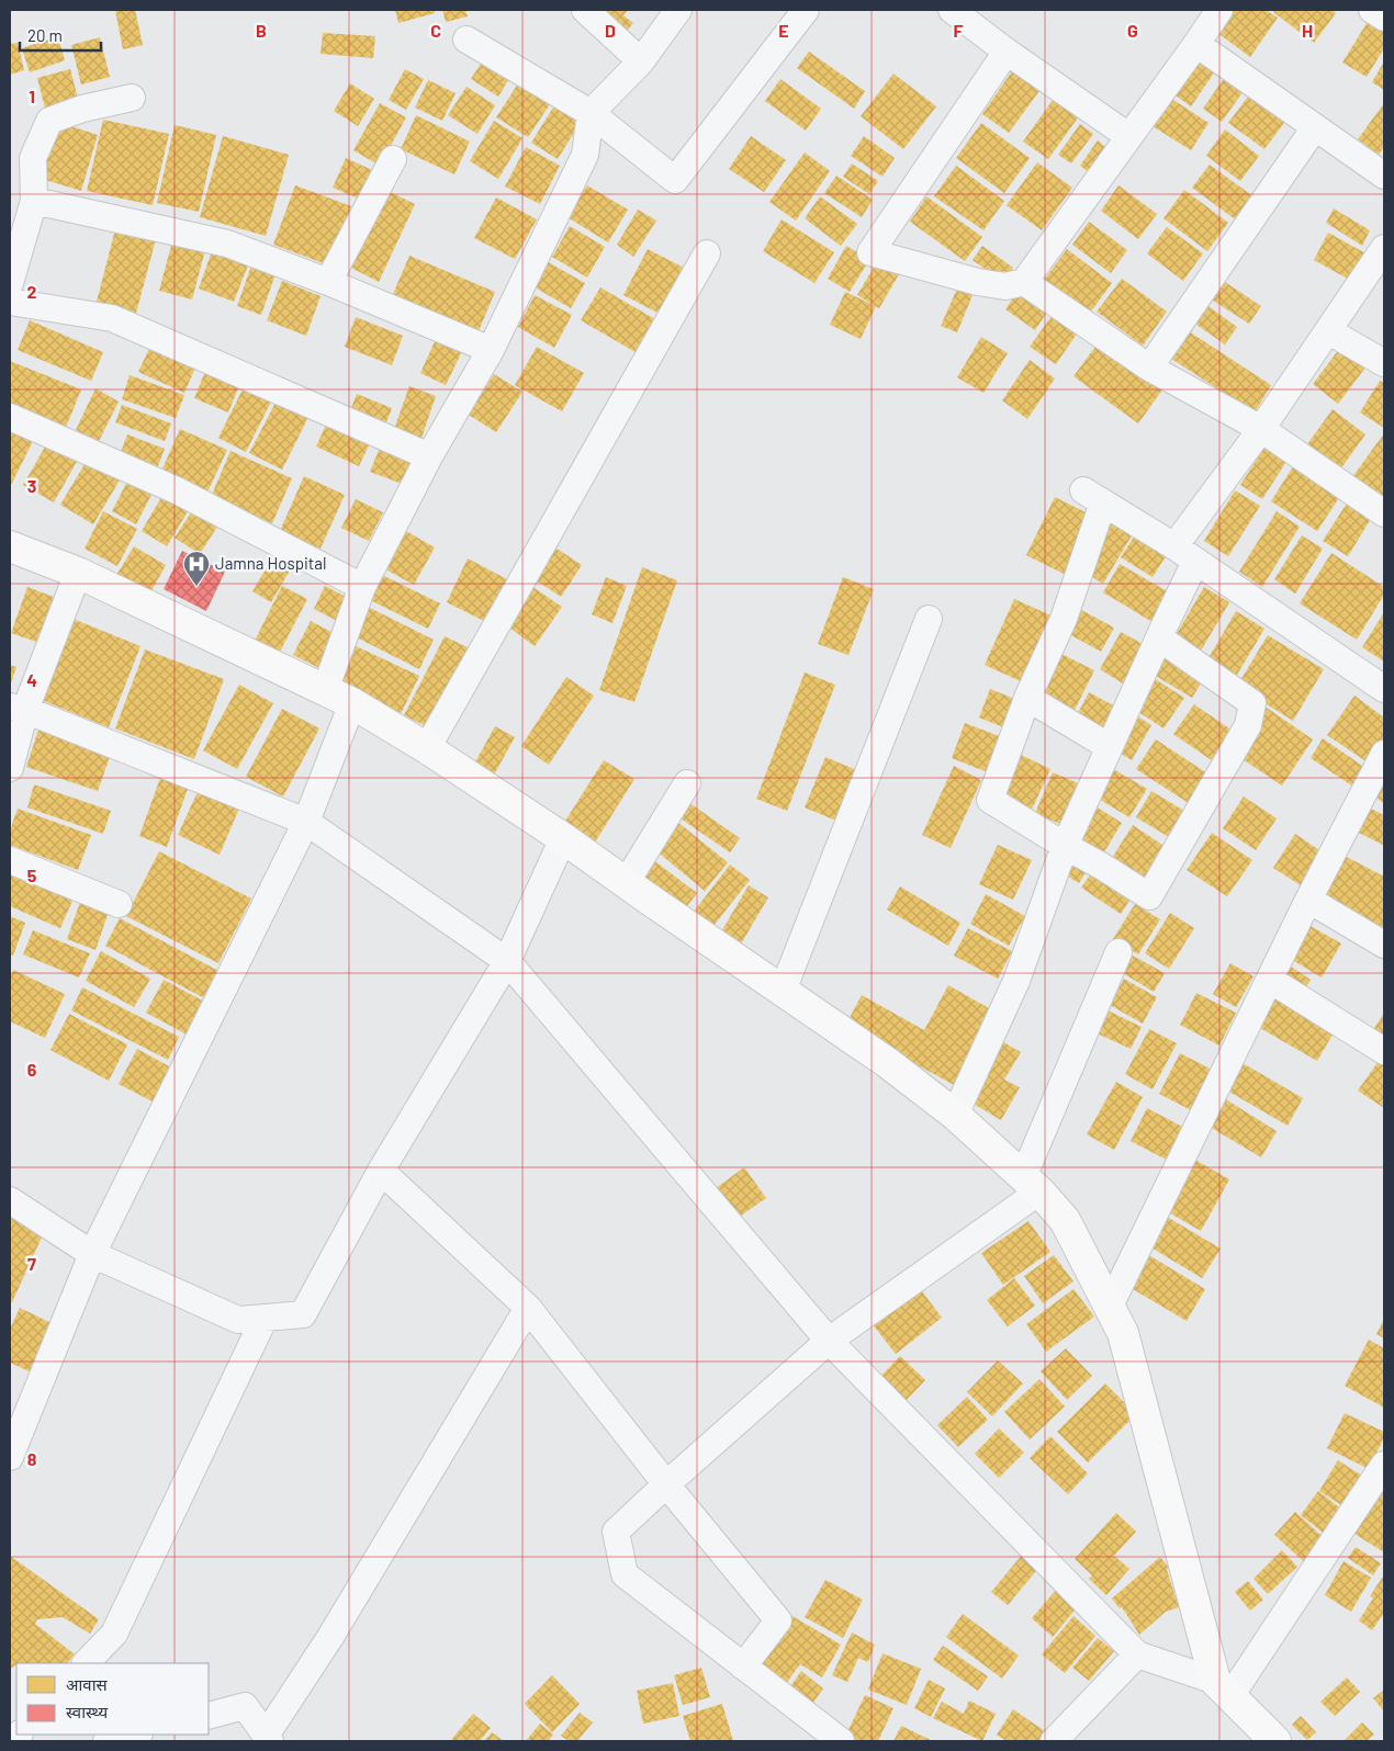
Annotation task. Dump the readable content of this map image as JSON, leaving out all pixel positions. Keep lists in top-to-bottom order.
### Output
{
  "places": {
    "hospital": ["Jamna Hospital"]
  },
  "legend": ["आवास", "स्वास्थ्य"],
  "scale_bar": "20 m",
  "grid": {
    "columns": [
      "B",
      "C",
      "D",
      "E",
      "F",
      "G",
      "H"
    ],
    "rows": [
      "1",
      "2",
      "3",
      "4",
      "5",
      "6",
      "7",
      "8"
    ]
  }
}
